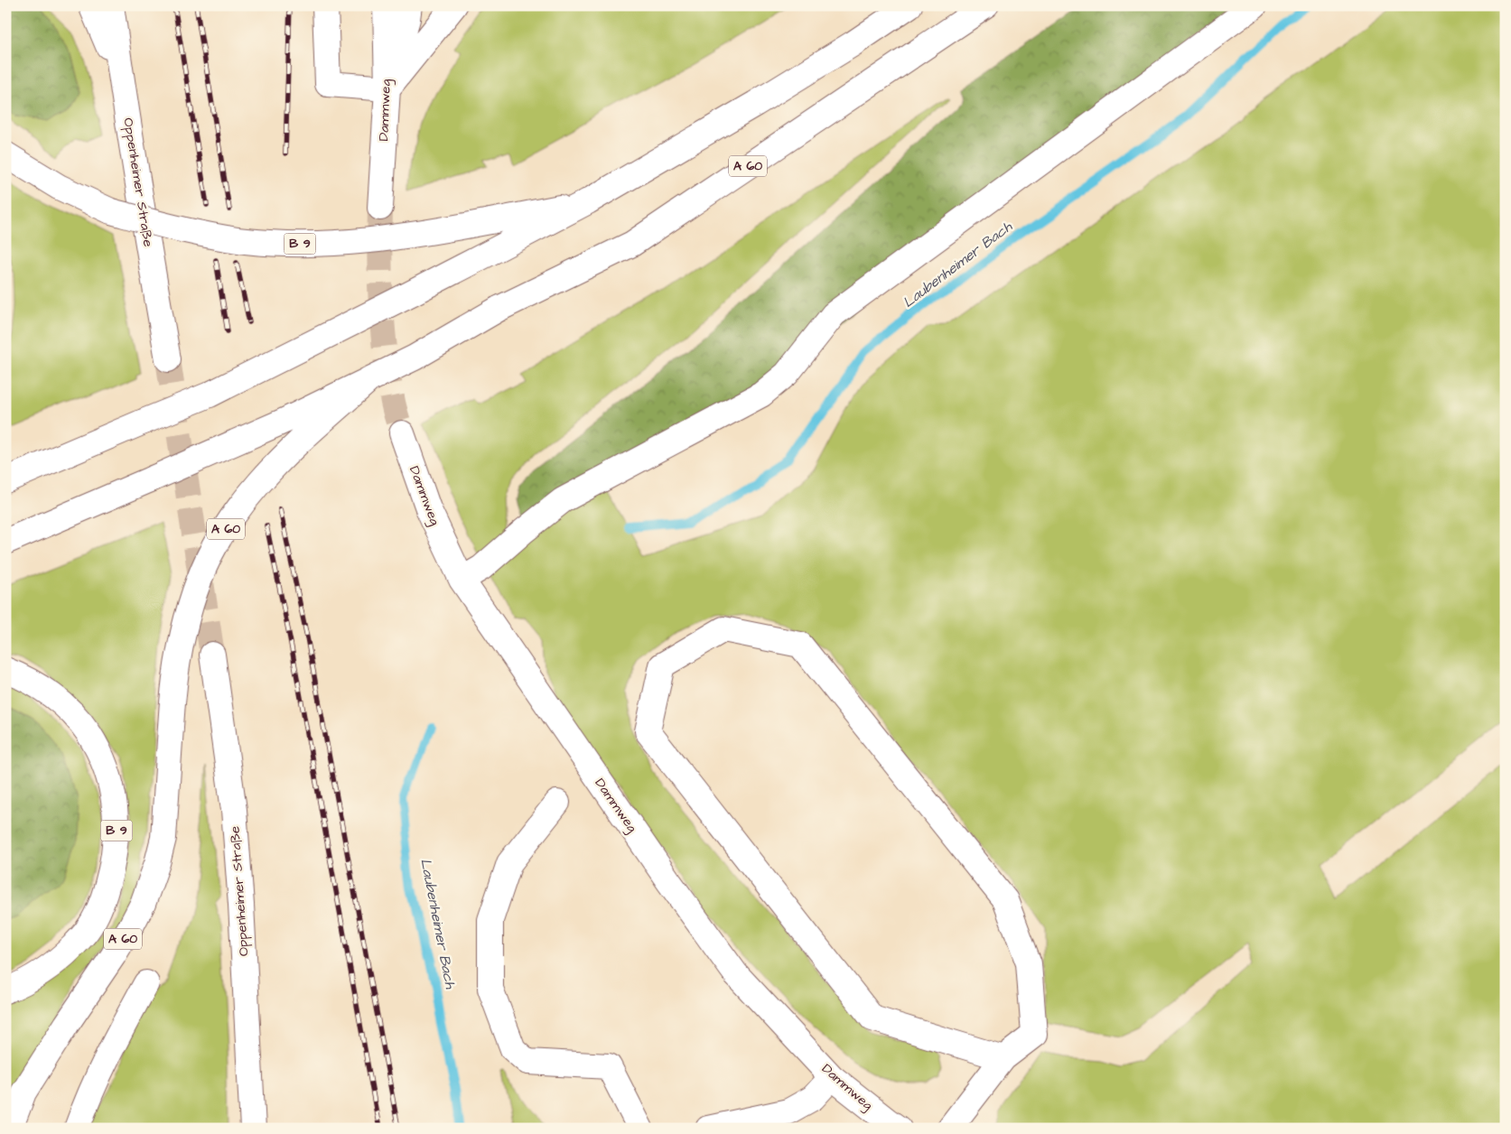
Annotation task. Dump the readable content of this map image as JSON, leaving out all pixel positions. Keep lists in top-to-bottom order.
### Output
{
  "streets": {
    "main road": [
      "Dammweg",
      "A 60",
      "Oppenheimer Straße",
      "B 9"
    ]
  },
  "water": ["Laubenheimer Bach"]
}
